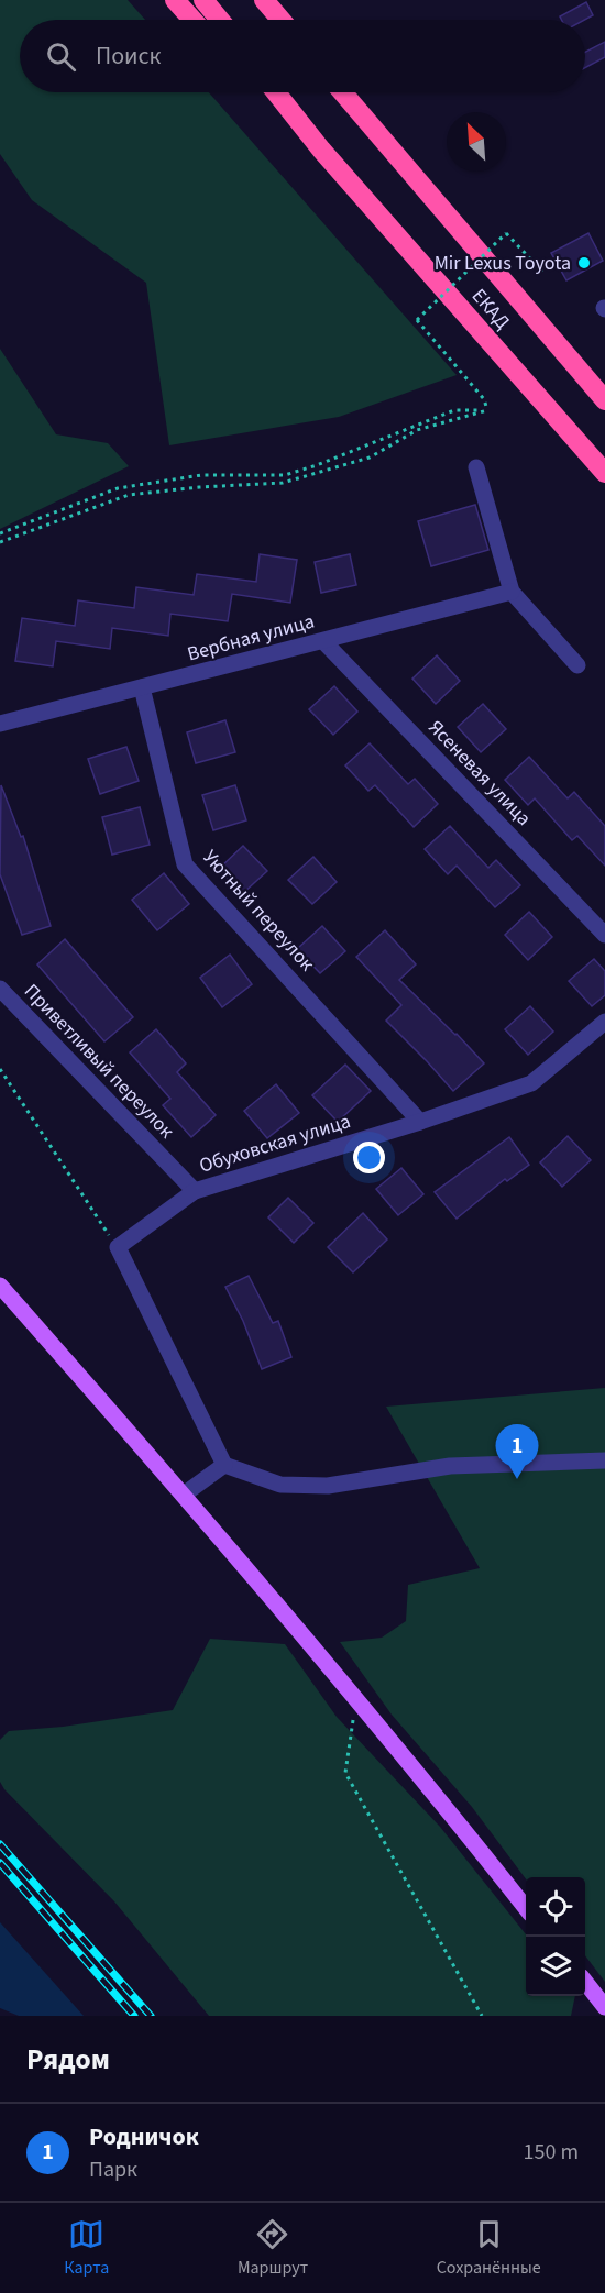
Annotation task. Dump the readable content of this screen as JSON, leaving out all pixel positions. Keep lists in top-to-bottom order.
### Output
{
  "streets": {
    "highway": ["ЕКАД"],
    "street": [
      "Вербная улица",
      "Ясеневая улица",
      "Уютный переулок",
      "Приветливый переулок",
      "Обуховская улица"
    ]
  },
  "crossings": [
    ["Вербная улица", "Ясеневая улица"],
    ["Вербная улица", "Уютный переулок"],
    ["Уютный переулок", "Обуховская улица"],
    ["Приветливый переулок", "Обуховская улица"]
  ],
  "places": ["Mir Lexus Toyota"],
  "north": "top left",
  "page": {
    "search": "Поиск",
    "pins": "1",
    "heading": "Рядом",
    "list": [
      {
        "mark": "1",
        "name": "Родничок",
        "note": "Парк",
        "value": "150 m"
      }
    ],
    "nav": ["Карта", "Маршрут", "Сохранённые"]
  }
}
